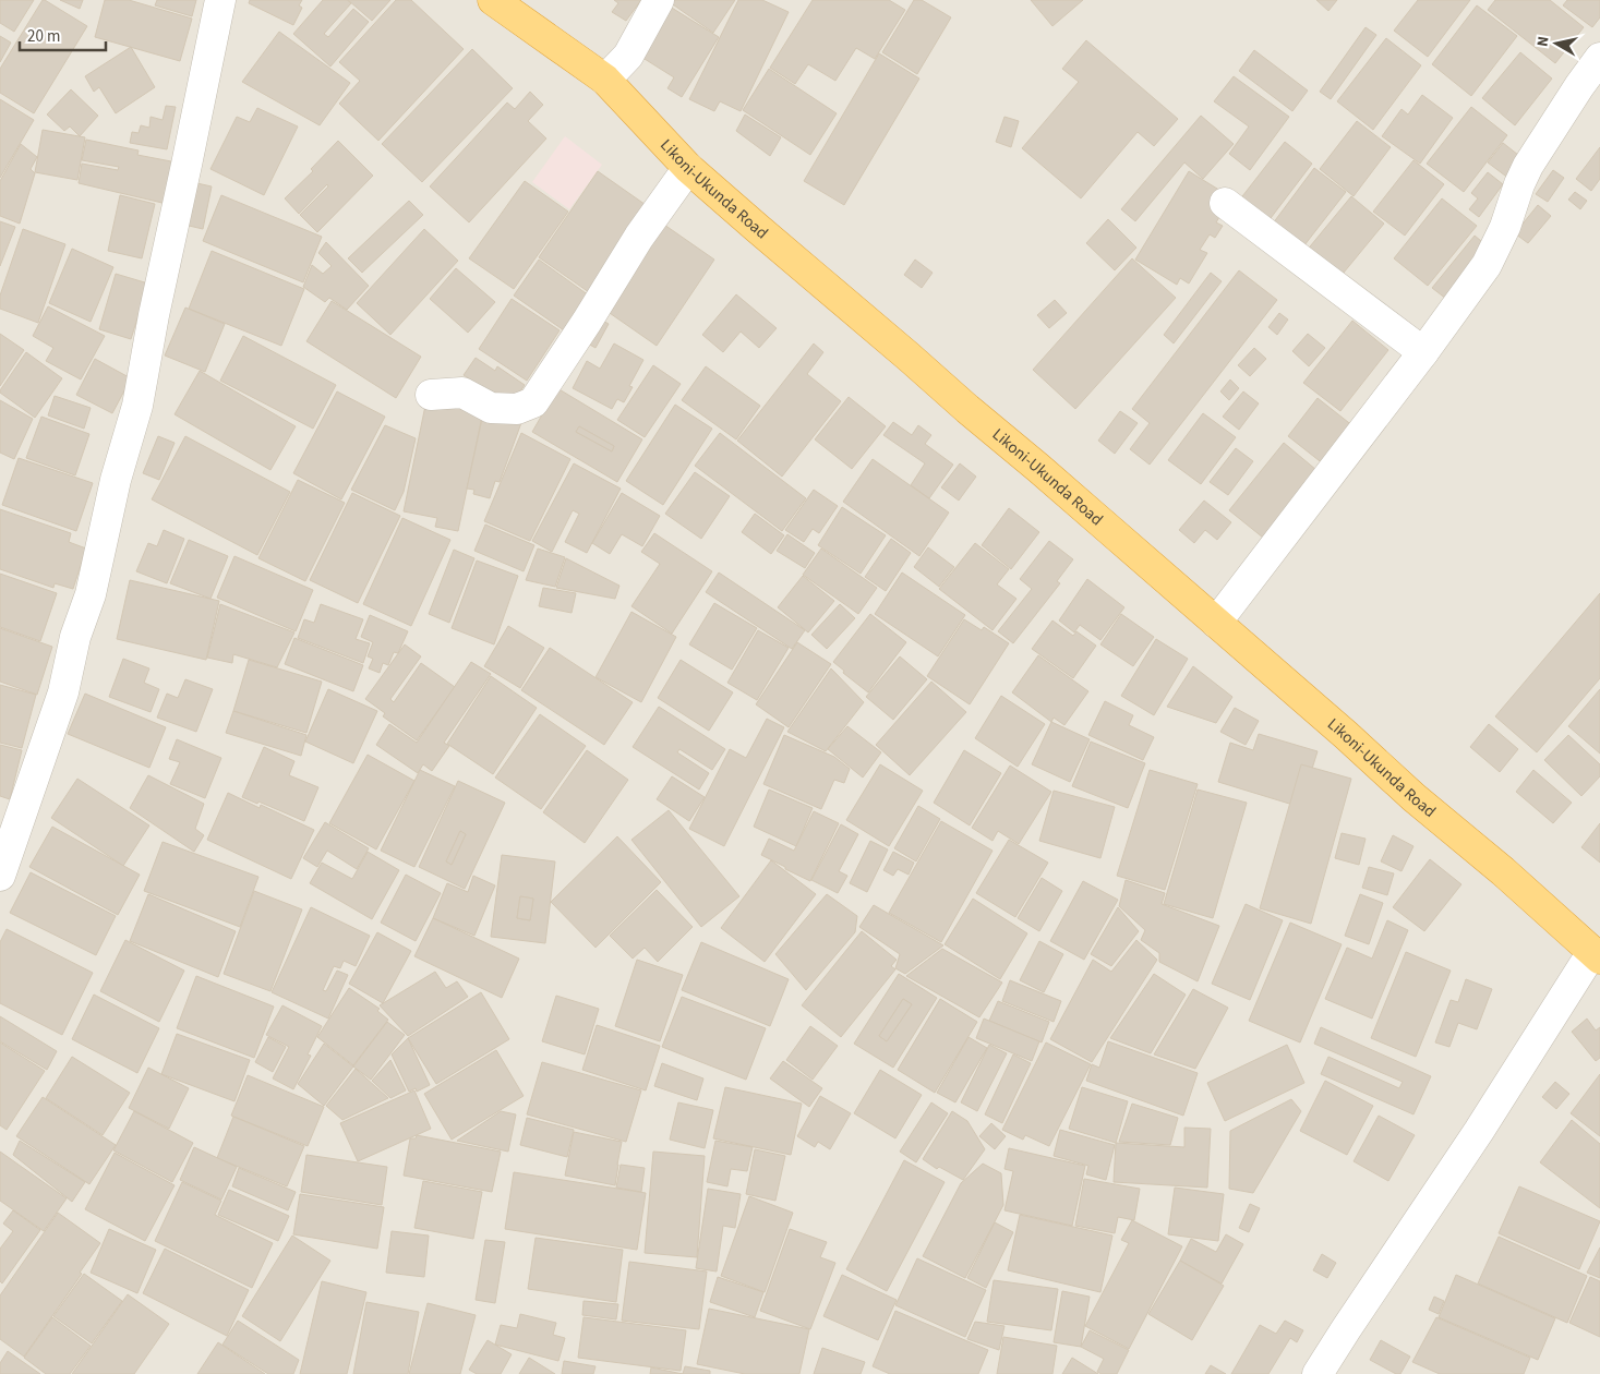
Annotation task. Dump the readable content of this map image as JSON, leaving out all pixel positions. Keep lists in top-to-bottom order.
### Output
{
  "streets": {
    "highway": ["Likoni-Ukunda Road"]
  },
  "scale_bar": "20 m",
  "north": "left"
}
